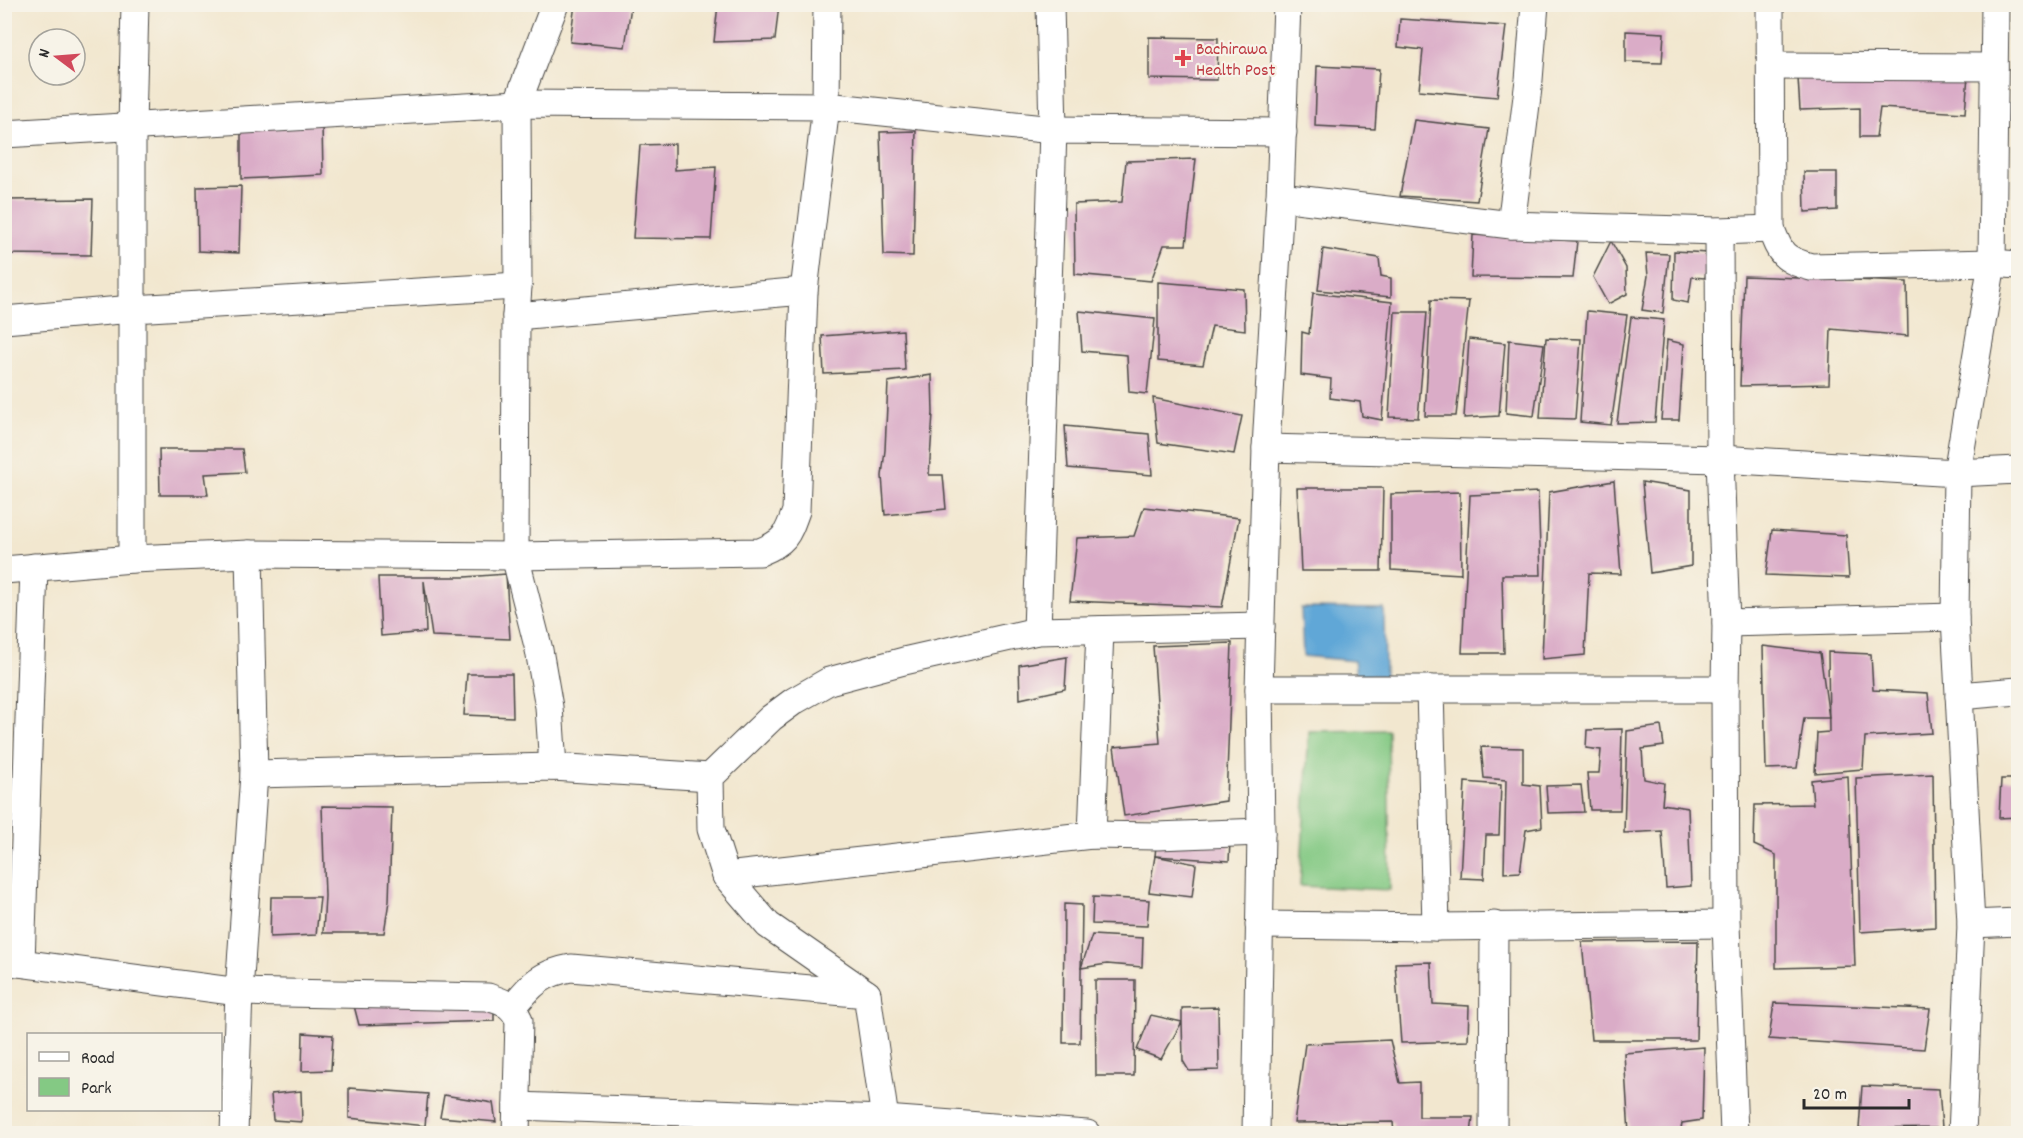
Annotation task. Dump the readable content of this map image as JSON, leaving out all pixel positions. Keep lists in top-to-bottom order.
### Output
{
  "places": {
    "health": ["Bachirawa Health Post"]
  },
  "legend": ["Road", "Park"],
  "scale_bar": "20 m",
  "north": "left"
}
